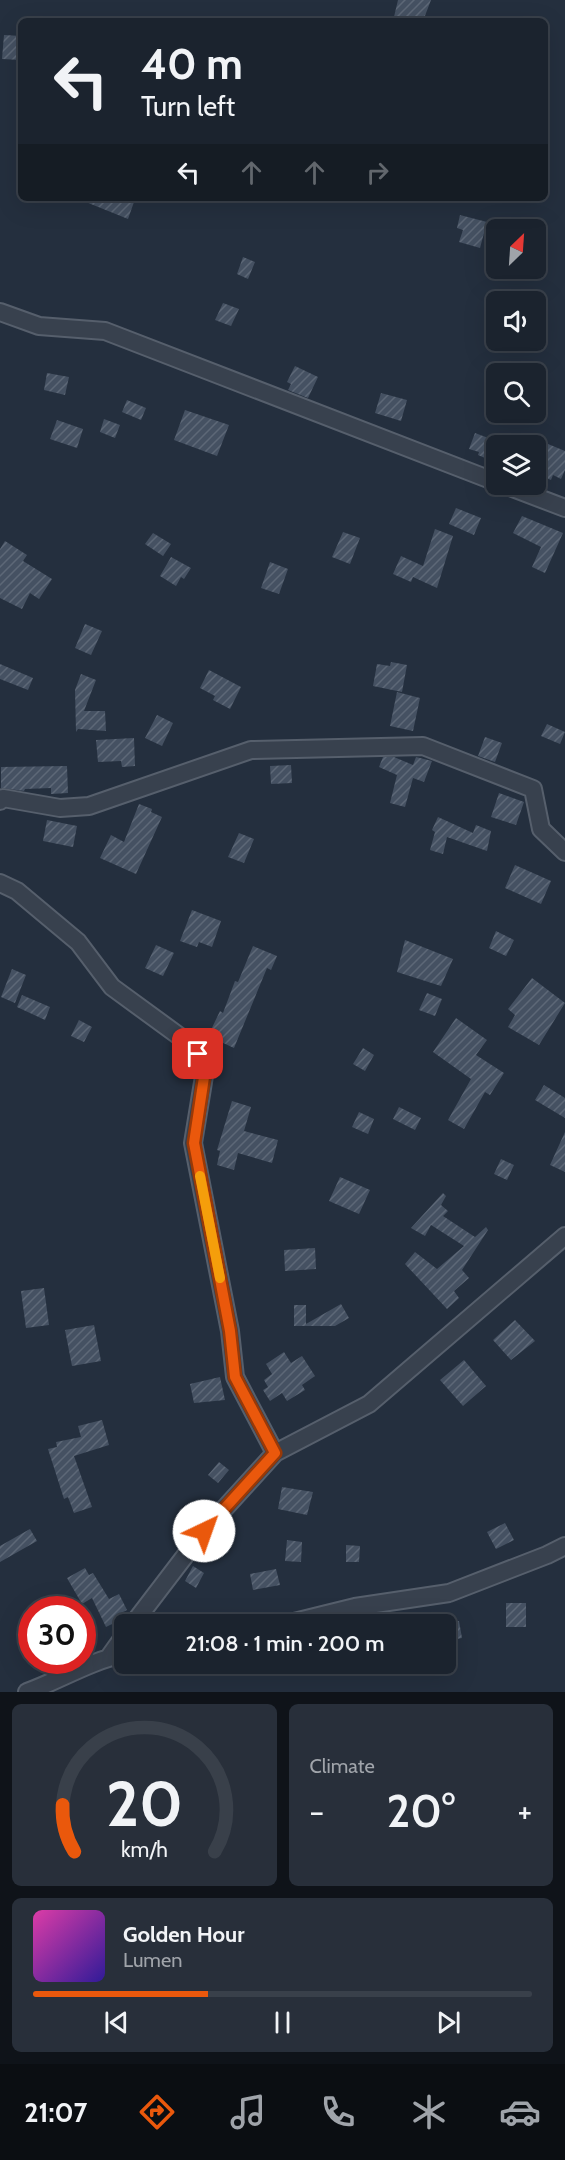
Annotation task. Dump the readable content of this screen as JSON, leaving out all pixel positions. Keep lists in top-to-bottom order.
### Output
{
  "north": "top right",
  "page": {
    "turn": ["40 m", "Turn left"],
    "limit": "30",
    "trip": "21:08 · 1 min · 200 m",
    "tile": "Climate",
    "heat": ["−", "20°", "+"],
    "song": ["Golden Hour", "Lumen"],
    "tabs": "21:07",
    "gauge": ["20", "km/h"]
  }
}
